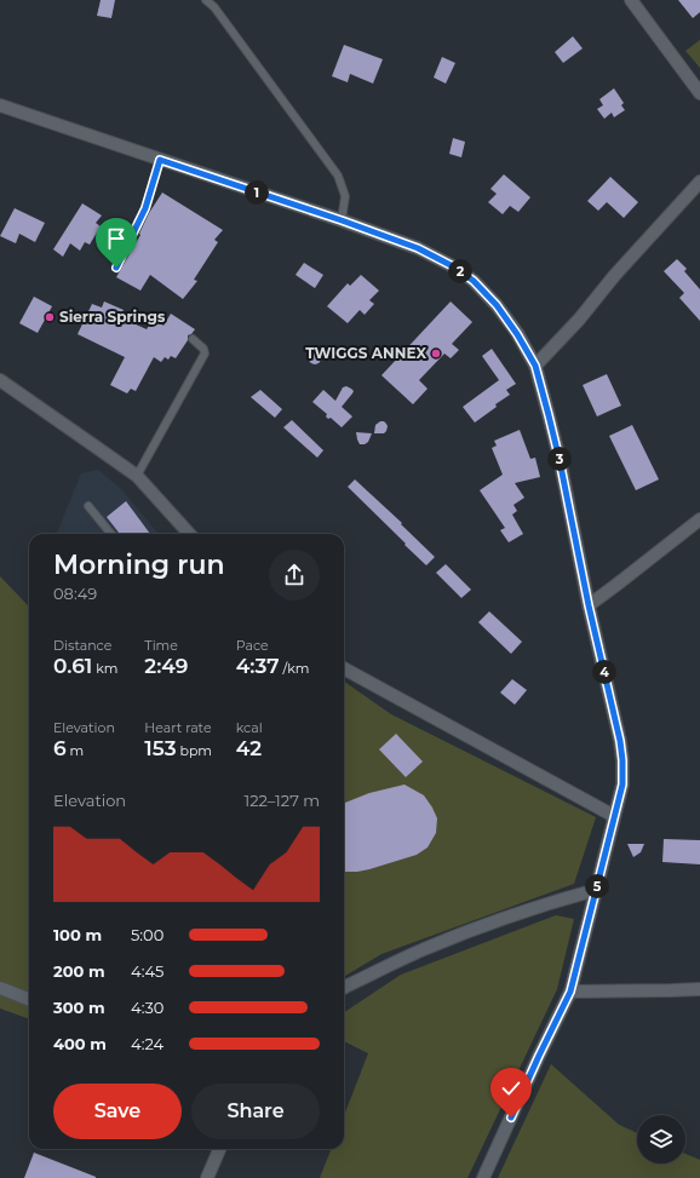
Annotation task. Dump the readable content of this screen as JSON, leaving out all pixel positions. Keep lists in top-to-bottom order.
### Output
{
  "places": ["Sierra Springs", "TWIGGS ANNEX"],
  "page": {
    "pins": [
      "1",
      "2",
      "3",
      "4",
      "5"
    ],
    "heading": ["Morning run", "08:49"],
    "stats": [
      ["Distance", "0.61 km"],
      ["Time", "2:49"],
      ["Pace", "4:37 /km"],
      ["Elevation", "6 m"],
      ["Heart rate", "153 bpm"],
      ["kcal", "42"]
    ],
    "chart": ["Elevation", "122–127 m"],
    "list": [
      {
        "name": "100 m",
        "note": "5:00"
      },
      {
        "name": "200 m",
        "note": "4:45"
      },
      {
        "name": "300 m",
        "note": "4:30"
      },
      {
        "name": "400 m",
        "note": "4:24"
      }
    ],
    "buttons": ["Save", "Share"]
  }
}
